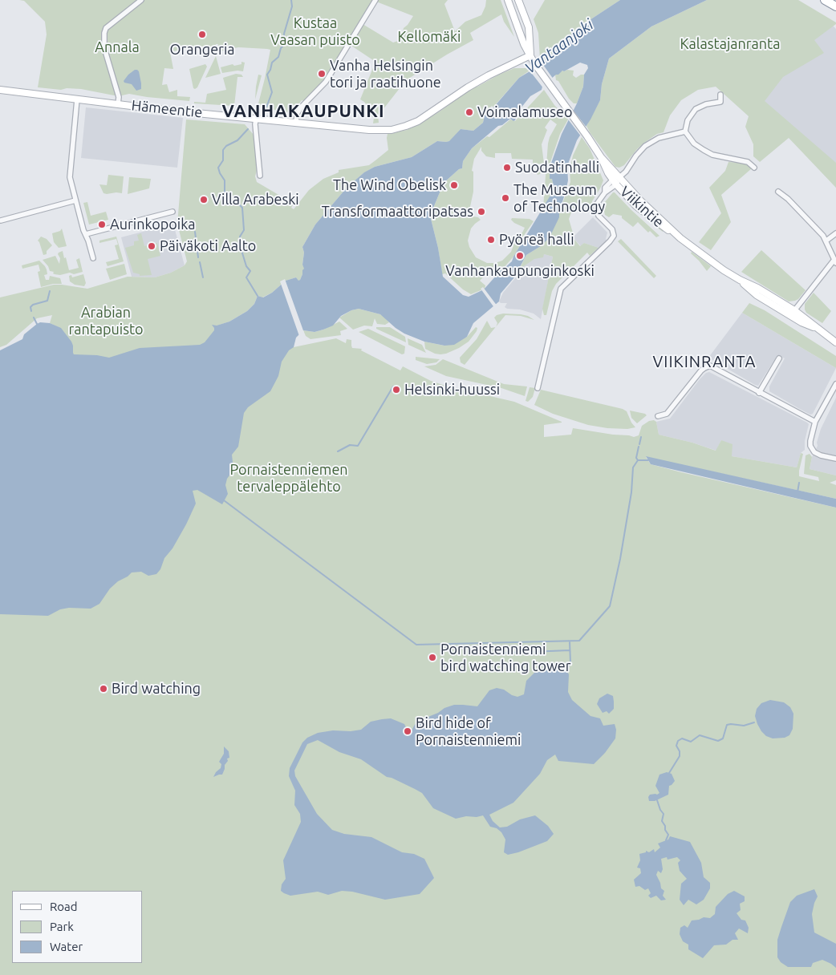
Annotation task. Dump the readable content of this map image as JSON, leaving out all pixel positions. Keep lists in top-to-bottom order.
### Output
{
  "streets": {
    "main road": ["Hämeentie", "Viikintie"]
  },
  "crossings": [
    ["Hämeentie", "Viikintie"]
  ],
  "districts": ["VANHAKAUPUNKI", "VIIKINRANTA"],
  "water": ["Vantaanjoki"],
  "parks": [
    "Kustaa Vaasan puisto",
    "Kellomäki",
    "Kalastajanranta",
    "Annala",
    "Arabian rantapuisto",
    "Pornaistenniemen tervaleppälehto"
  ],
  "places": [
    "Orangeria",
    "Vanha Helsingin tori ja raatihuone",
    "Voimalamuseo",
    "Suodatinhalli",
    "The Wind Obelisk",
    "The Museum of Technology",
    "Villa Arabeski",
    "Transformaattoripatsas",
    "Aurinkopoika",
    "Pyöreä halli",
    "Päiväkoti Aalto",
    "Vanhankaupunginkoski",
    "Helsinki-huussi",
    "Pornaistenniemi bird watching tower",
    "Bird watching",
    "Bird hide of Pornaistenniemi"
  ],
  "legend": ["Road", "Park", "Water"]
}
